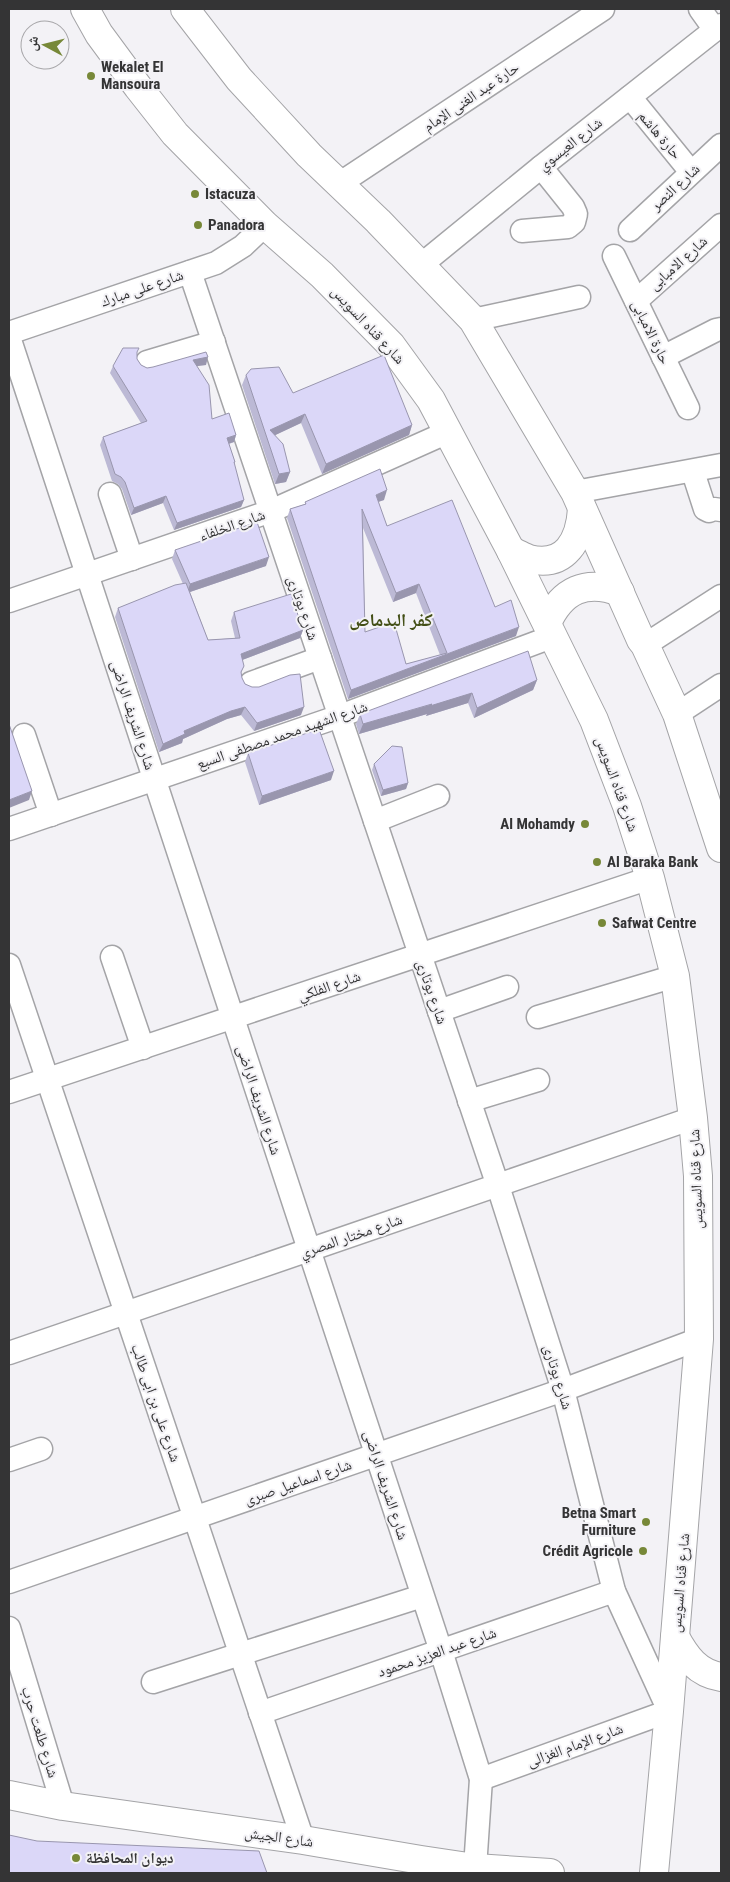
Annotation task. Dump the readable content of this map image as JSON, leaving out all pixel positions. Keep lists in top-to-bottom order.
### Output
{
  "streets": {
    "main road": ["شارع قناه السويس", "شارع الجيش"],
    "street": [
      "حارة عبد الغنى الإمام",
      "حارة هاشم",
      "شارع العيسوي",
      "شارع النصر",
      "شارع الامبابى",
      "شارع على مبارك",
      "حارة الامبابى",
      "شارع الخلفاء",
      "شارع بوتارى",
      "شارع الشريف الراضى",
      "شارع الشهيد محمد مصطفى السبع",
      "شارع الفلكي",
      "شارع مختار المصري",
      "شارع على بن ابى طالب",
      "شارع اسماعيل صبرى",
      "شارع عبد العزيز محمود",
      "شارع طلعت حرب",
      "شارع الإمام الغزالى"
    ]
  },
  "crossings": [
    ["حارة هاشم", "شارع العيسوي"],
    ["حارة هاشم", "شارع النصر"],
    ["شارع الامبابى", "حارة الامبابى"],
    ["شارع على مبارك", "شارع قناه السويس"],
    ["شارع على مبارك", "شارع بوتارى"],
    ["شارع قناه السويس", "شارع الخلفاء"],
    ["شارع قناه السويس", "شارع بوتارى"],
    ["شارع قناه السويس", "شارع الشهيد محمد مصطفى السبع"],
    ["شارع قناه السويس", "شارع الفلكي"],
    ["شارع قناه السويس", "شارع مختار المصري"],
    ["شارع قناه السويس", "شارع اسماعيل صبرى"],
    ["شارع قناه السويس", "شارع الإمام الغزالى"],
    ["شارع الخلفاء", "شارع بوتارى"],
    ["شارع الخلفاء", "شارع الشريف الراضى"],
    ["شارع بوتارى", "شارع الشهيد محمد مصطفى السبع"],
    ["شارع بوتارى", "شارع الفلكي"],
    ["شارع بوتارى", "شارع مختار المصري"],
    ["شارع بوتارى", "شارع اسماعيل صبرى"],
    ["شارع بوتارى", "شارع عبد العزيز محمود"],
    ["شارع بوتارى", "شارع الإمام الغزالى"],
    ["شارع الشريف الراضى", "شارع الشهيد محمد مصطفى السبع"],
    ["شارع الشريف الراضى", "شارع الفلكي"],
    ["شارع الشريف الراضى", "شارع مختار المصري"],
    ["شارع الشريف الراضى", "شارع اسماعيل صبرى"],
    ["شارع الشريف الراضى", "شارع عبد العزيز محمود"],
    ["شارع الشريف الراضى", "شارع الإمام الغزالى"],
    ["شارع الشريف الراضى", "شارع الجيش"],
    ["شارع الفلكي", "شارع على بن ابى طالب"],
    ["شارع مختار المصري", "شارع على بن ابى طالب"],
    ["شارع على بن ابى طالب", "شارع اسماعيل صبرى"],
    ["شارع على بن ابى طالب", "شارع عبد العزيز محمود"],
    ["شارع على بن ابى طالب", "شارع الجيش"],
    ["شارع طلعت حرب", "شارع الجيش"]
  ],
  "districts": ["كفر البدماص"],
  "places": [
    "Wekalet El Mansoura",
    "Istacuza",
    "Panadora",
    "Al Mohamdy",
    "Al Baraka Bank",
    "Safwat Centre",
    "Betna Smart Furniture",
    "Crédit Agricole",
    "ديوان المحافظة"
  ],
  "north": "left"
}
